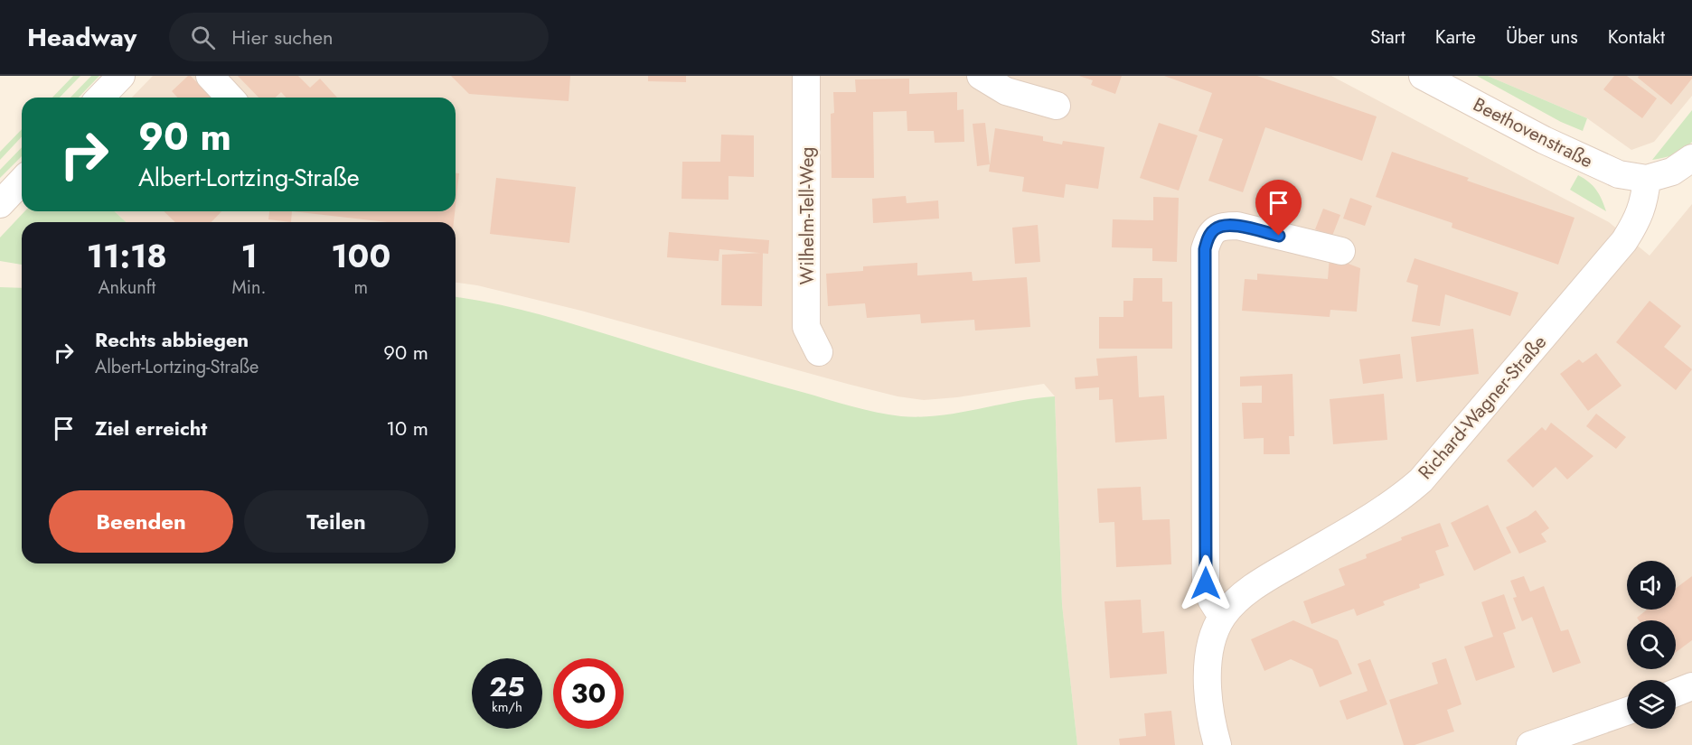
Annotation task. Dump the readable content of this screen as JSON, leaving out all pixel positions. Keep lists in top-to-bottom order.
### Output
{
  "streets": {
    "street": ["Beethovenstraße", "Wilhelm-Tell-Weg", "Richard-Wagner-Straße"]
  },
  "crossings": [
    ["Beethovenstraße", "Richard-Wagner-Straße"]
  ],
  "page": {
    "header": "Headway",
    "search": "Hier suchen",
    "nav": [
      "Start",
      "Karte",
      "Über uns",
      "Kontakt"
    ],
    "turn": ["90 m", "Albert-Lortzing-Straße"],
    "eta": [
      "11:18",
      "Ankunft",
      "1",
      "Min.",
      "100",
      "m"
    ],
    "list": [
      {
        "name": "Rechts abbiegen",
        "note": "Albert-Lortzing-Straße",
        "value": "90 m"
      },
      {
        "name": "Ziel erreicht",
        "value": "10 m"
      }
    ],
    "buttons": ["Beenden", "Teilen"],
    "speed": "25 km/h",
    "limit": "30"
  }
}
